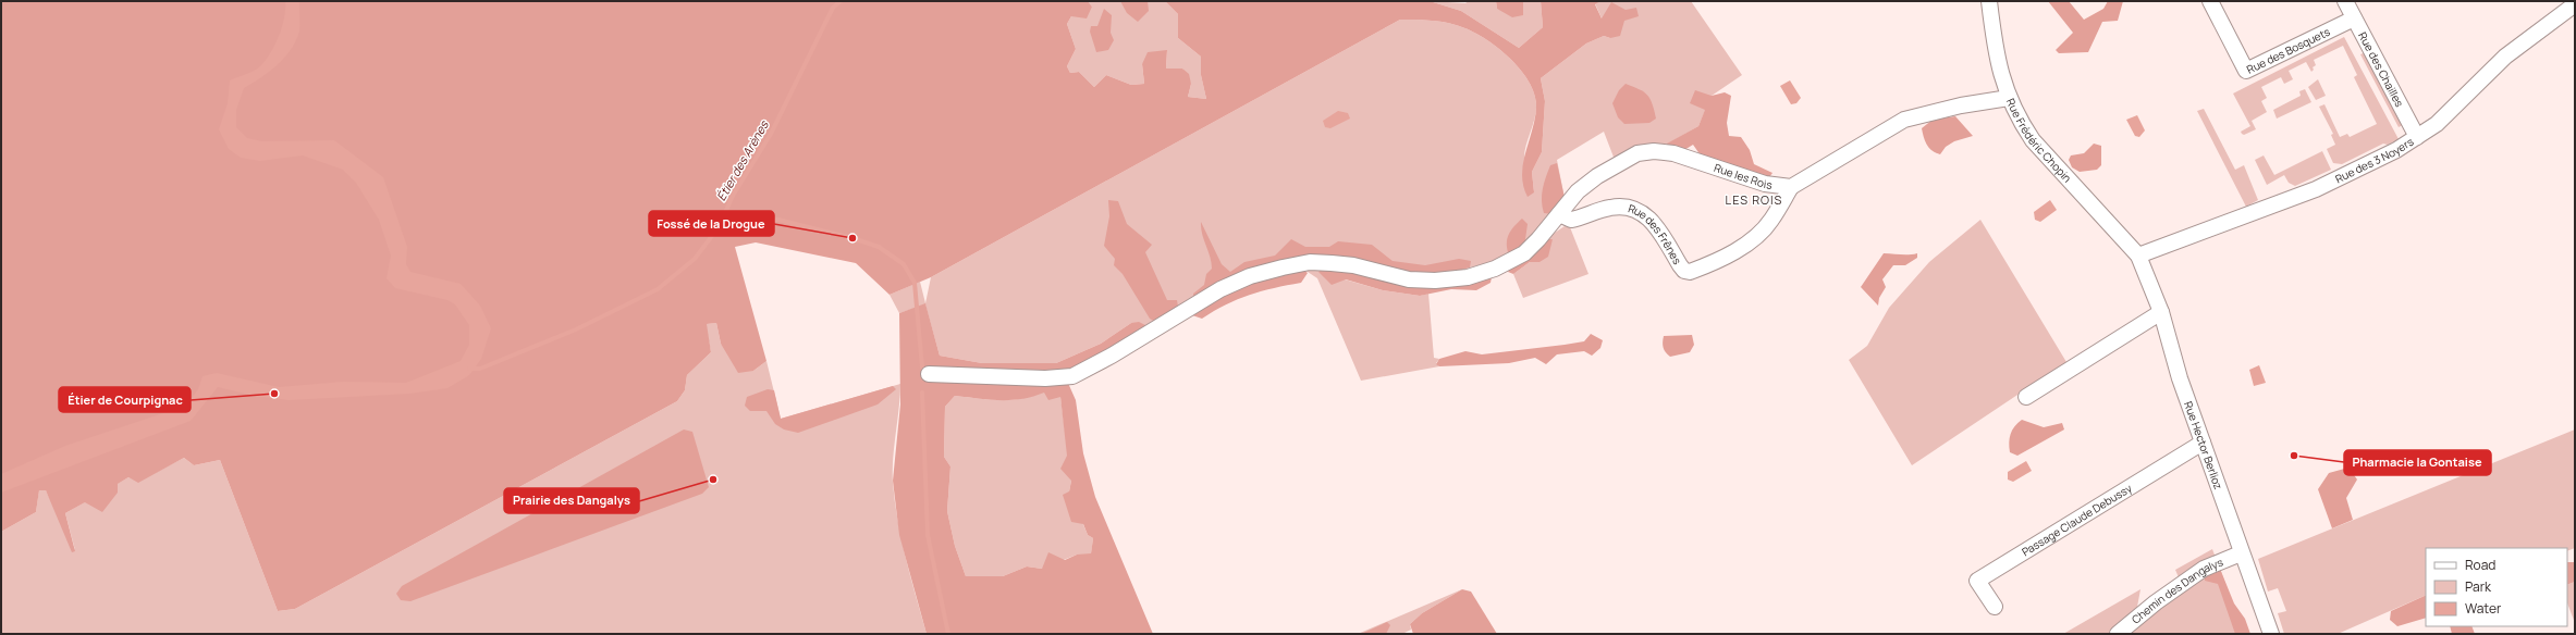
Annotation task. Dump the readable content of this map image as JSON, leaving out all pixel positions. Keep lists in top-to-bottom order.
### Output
{
  "streets": {
    "street": [
      "Rue des Bosquets",
      "Rue des Chailles",
      "Rue Frédéric Chopin",
      "Rue des 3 Noyers",
      "Rue les Rois",
      "Rue des Frênes",
      "Rue Hector Berlioz",
      "Passage Claude Debussy",
      "Chemin des Dangalys"
    ]
  },
  "crossings": [
    ["Rue des Bosquets", "Rue des Chailles"],
    ["Rue des Chailles", "Rue des 3 Noyers"],
    ["Rue Frédéric Chopin", "Rue des 3 Noyers"],
    ["Rue Frédéric Chopin", "Rue Hector Berlioz"],
    ["Rue des 3 Noyers", "Rue Hector Berlioz"],
    ["Rue les Rois", "Rue des Frênes"],
    ["Rue Hector Berlioz", "Passage Claude Debussy"],
    ["Rue Hector Berlioz", "Chemin des Dangalys"]
  ],
  "districts": ["LES ROIS"],
  "water": ["Étier des Arènes"],
  "places": [
    "Fossé de la Drogue",
    "Étier de Courpignac",
    "Pharmacie la Gontaise",
    "Prairie des Dangalys"
  ],
  "legend": ["Road", "Park", "Water"]
}
